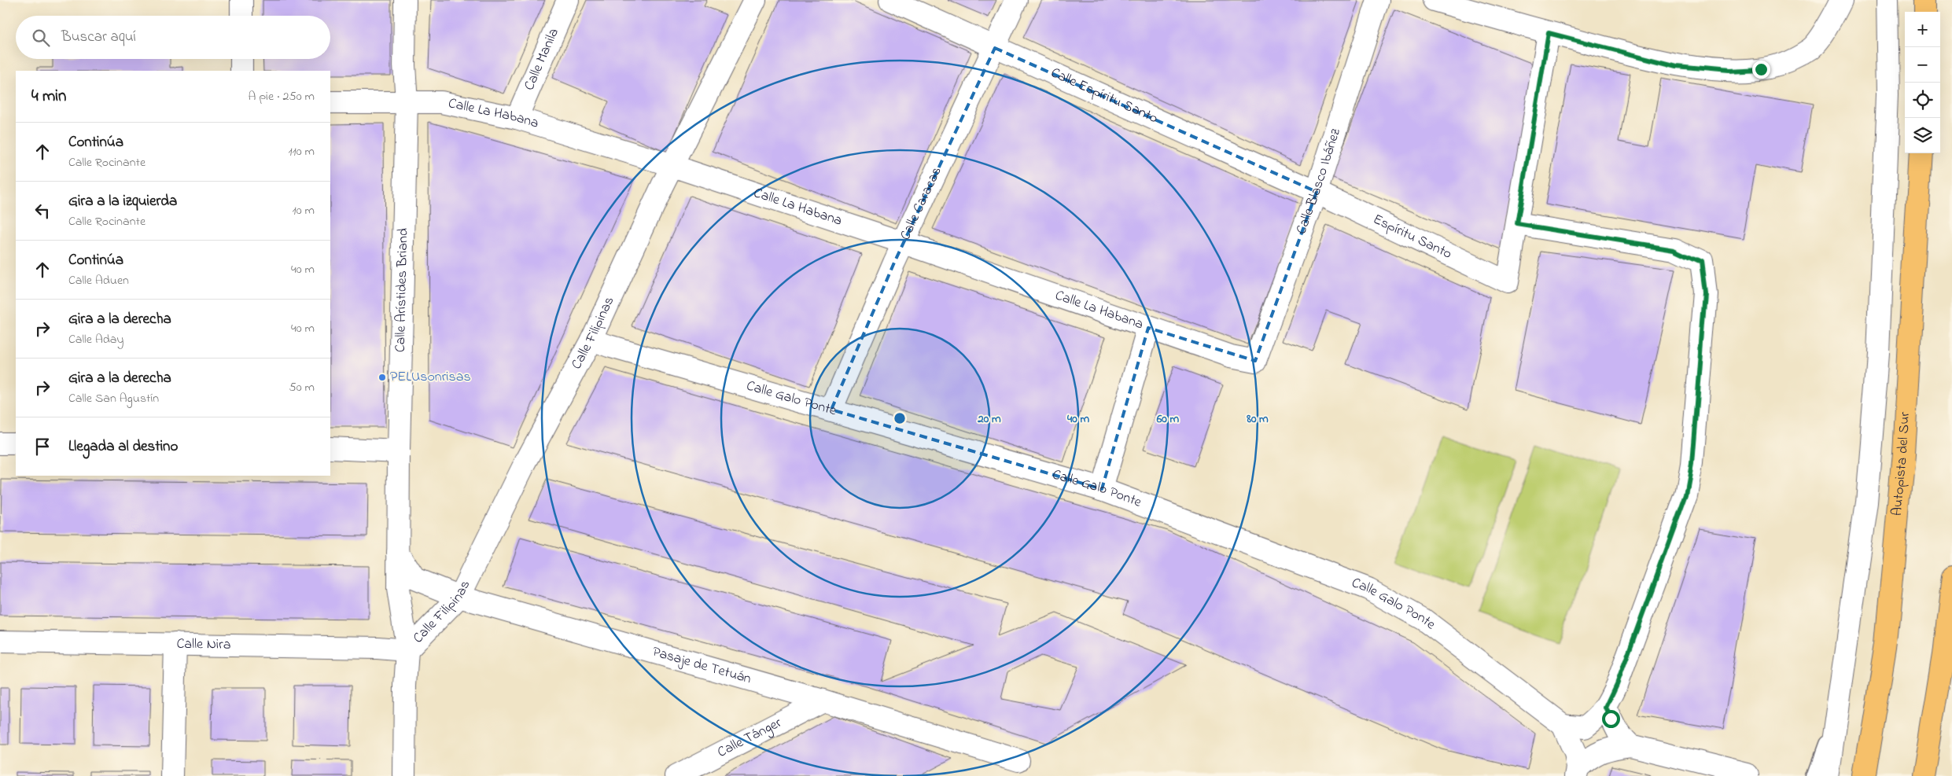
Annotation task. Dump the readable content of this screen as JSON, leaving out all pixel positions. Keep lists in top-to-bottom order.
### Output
{
  "streets": {
    "highway": ["Autopista del Sur"],
    "street": [
      "Calle Manila",
      "Calle Espíritu Santo",
      "Calle La Habana",
      "Calle Blasco Ibáñez",
      "Calle Caracas",
      "Espíritu Santo",
      "Calle Arístides Briand",
      "Calle Filipinas",
      "Calle Galo Ponte",
      "Calle Nira",
      "Pasaje de Tetuán",
      "Calle Tánger"
    ]
  },
  "crossings": [
    ["Calle Manila", "Calle La Habana"],
    ["Calle Espíritu Santo", "Calle Blasco Ibáñez"],
    ["Calle Espíritu Santo", "Calle Caracas"],
    ["Calle Espíritu Santo", "Espíritu Santo"],
    ["Calle La Habana", "Calle Blasco Ibáñez"],
    ["Calle La Habana", "Calle Caracas"],
    ["Calle La Habana", "Calle Arístides Briand"],
    ["Calle La Habana", "Calle Filipinas"],
    ["Calle Blasco Ibáñez", "Espíritu Santo"],
    ["Calle Caracas", "Calle Galo Ponte"],
    ["Calle Arístides Briand", "Calle Filipinas"],
    ["Calle Arístides Briand", "Calle Nira"],
    ["Calle Arístides Briand", "Pasaje de Tetuán"],
    ["Calle Filipinas", "Calle Galo Ponte"],
    ["Calle Filipinas", "Calle Nira"],
    ["Calle Filipinas", "Pasaje de Tetuán"],
    ["Pasaje de Tetuán", "Calle Tánger"]
  ],
  "places": ["PELUsonrisas"],
  "page": {
    "map_buttons": ["+", "−"],
    "search": "Buscar aquí",
    "heading": ["4 min", "A pie · 250 m"],
    "list": [
      ["Continúa", "Calle Rocinante", "110 m"],
      ["Gira a la izquierda", "Calle Rocinante", "10 m"],
      ["Continúa", "Calle Aduen", "40 m"],
      ["Gira a la derecha", "Calle Aday", "40 m"],
      ["Gira a la derecha", "Calle San Agustín", "50 m"],
      "Llegada al destino"
    ]
  },
  "rings": [
    "20 m",
    "40 m",
    "60 m",
    "80 m"
  ]
}
